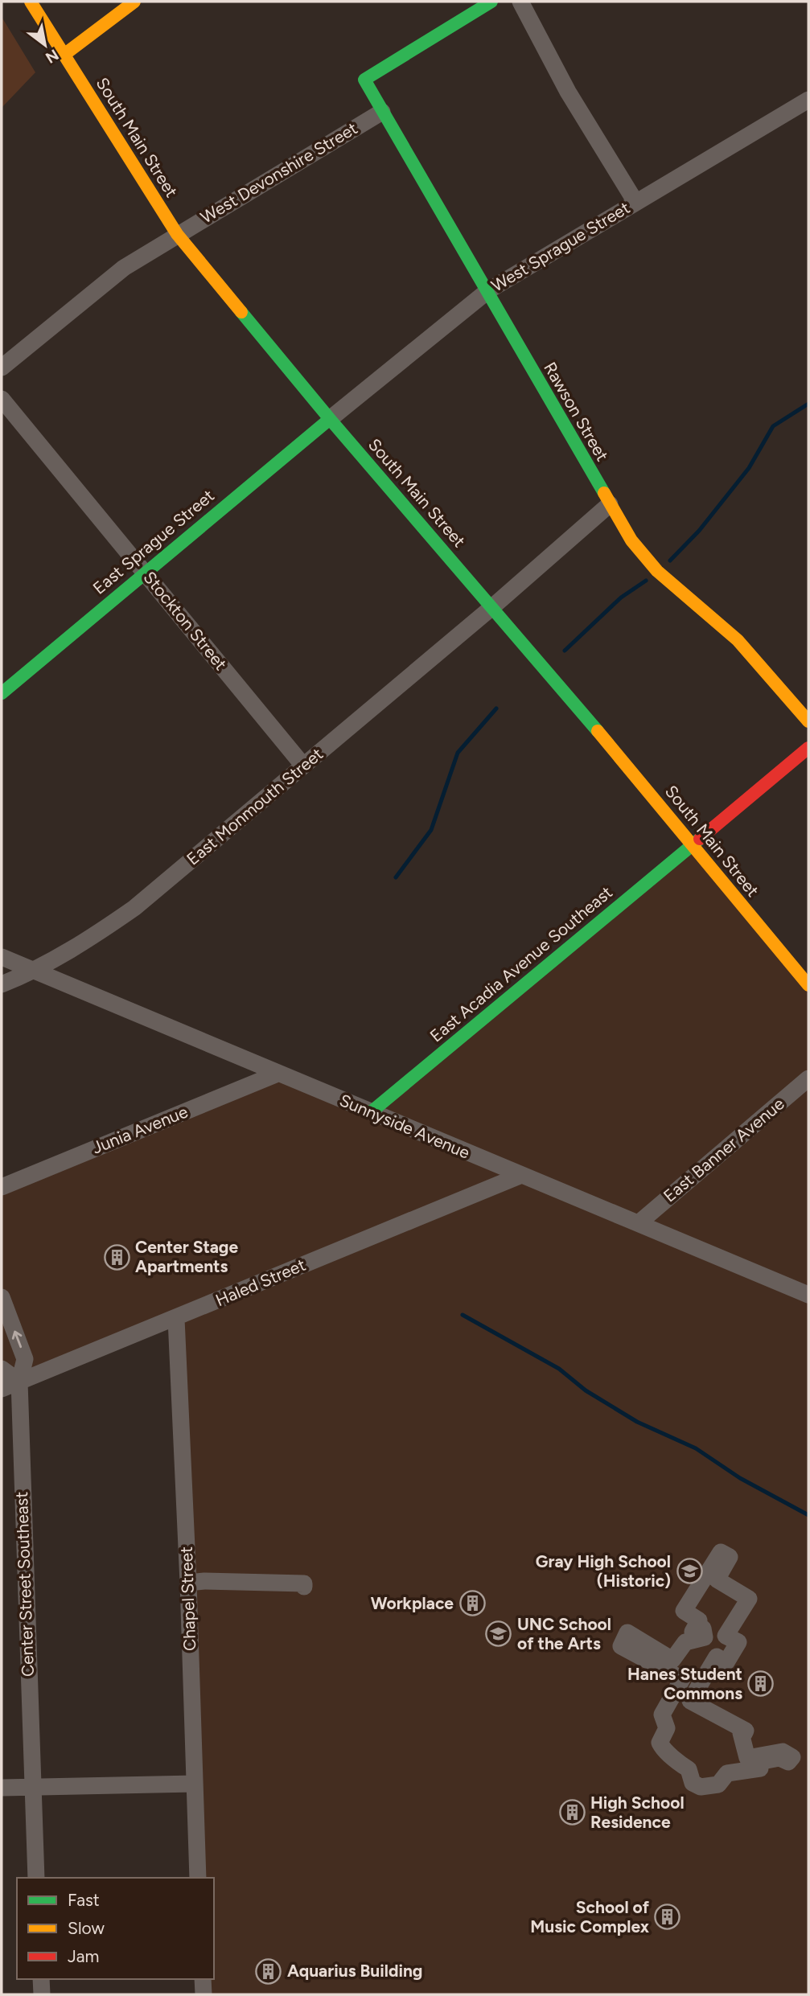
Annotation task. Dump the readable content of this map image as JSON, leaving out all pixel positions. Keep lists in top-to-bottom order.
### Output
{
  "streets": {
    "main road": [
      "South Main Street",
      "Rawson Street",
      "East Sprague Street",
      "East Acadia Avenue Southeast"
    ],
    "street": [
      "West Devonshire Street",
      "West Sprague Street",
      "Stockton Street",
      "East Monmouth Street",
      "Sunnyside Avenue",
      "Junia Avenue",
      "East Banner Avenue",
      "Haled Street",
      "Center Street Southeast",
      "Chapel Street"
    ]
  },
  "crossings": [
    ["South Main Street", "West Devonshire Street"],
    ["South Main Street", "West Sprague Street"],
    ["South Main Street", "East Sprague Street"],
    ["South Main Street", "East Monmouth Street"],
    ["South Main Street", "East Acadia Avenue Southeast"],
    ["West Devonshire Street", "Rawson Street"],
    ["West Sprague Street", "Rawson Street"],
    ["West Sprague Street", "East Sprague Street"],
    ["Rawson Street", "East Monmouth Street"],
    ["East Sprague Street", "Stockton Street"],
    ["Stockton Street", "East Monmouth Street"],
    ["East Monmouth Street", "Sunnyside Avenue"],
    ["East Acadia Avenue Southeast", "Sunnyside Avenue"],
    ["Sunnyside Avenue", "Junia Avenue"],
    ["Sunnyside Avenue", "East Banner Avenue"],
    ["Sunnyside Avenue", "Haled Street"],
    ["Haled Street", "Center Street Southeast"],
    ["Haled Street", "Chapel Street"]
  ],
  "places": {
    "building": [
      "Center Stage Apartments",
      "Workplace",
      "Hanes Student Commons",
      "High School Residence",
      "School of Music Complex",
      "Aquarius Building"
    ],
    "school or university": ["Gray High School (Historic)", "UNC School of the Arts"]
  },
  "legend": ["Fast", "Slow", "Jam"],
  "north": "bottom right"
}
